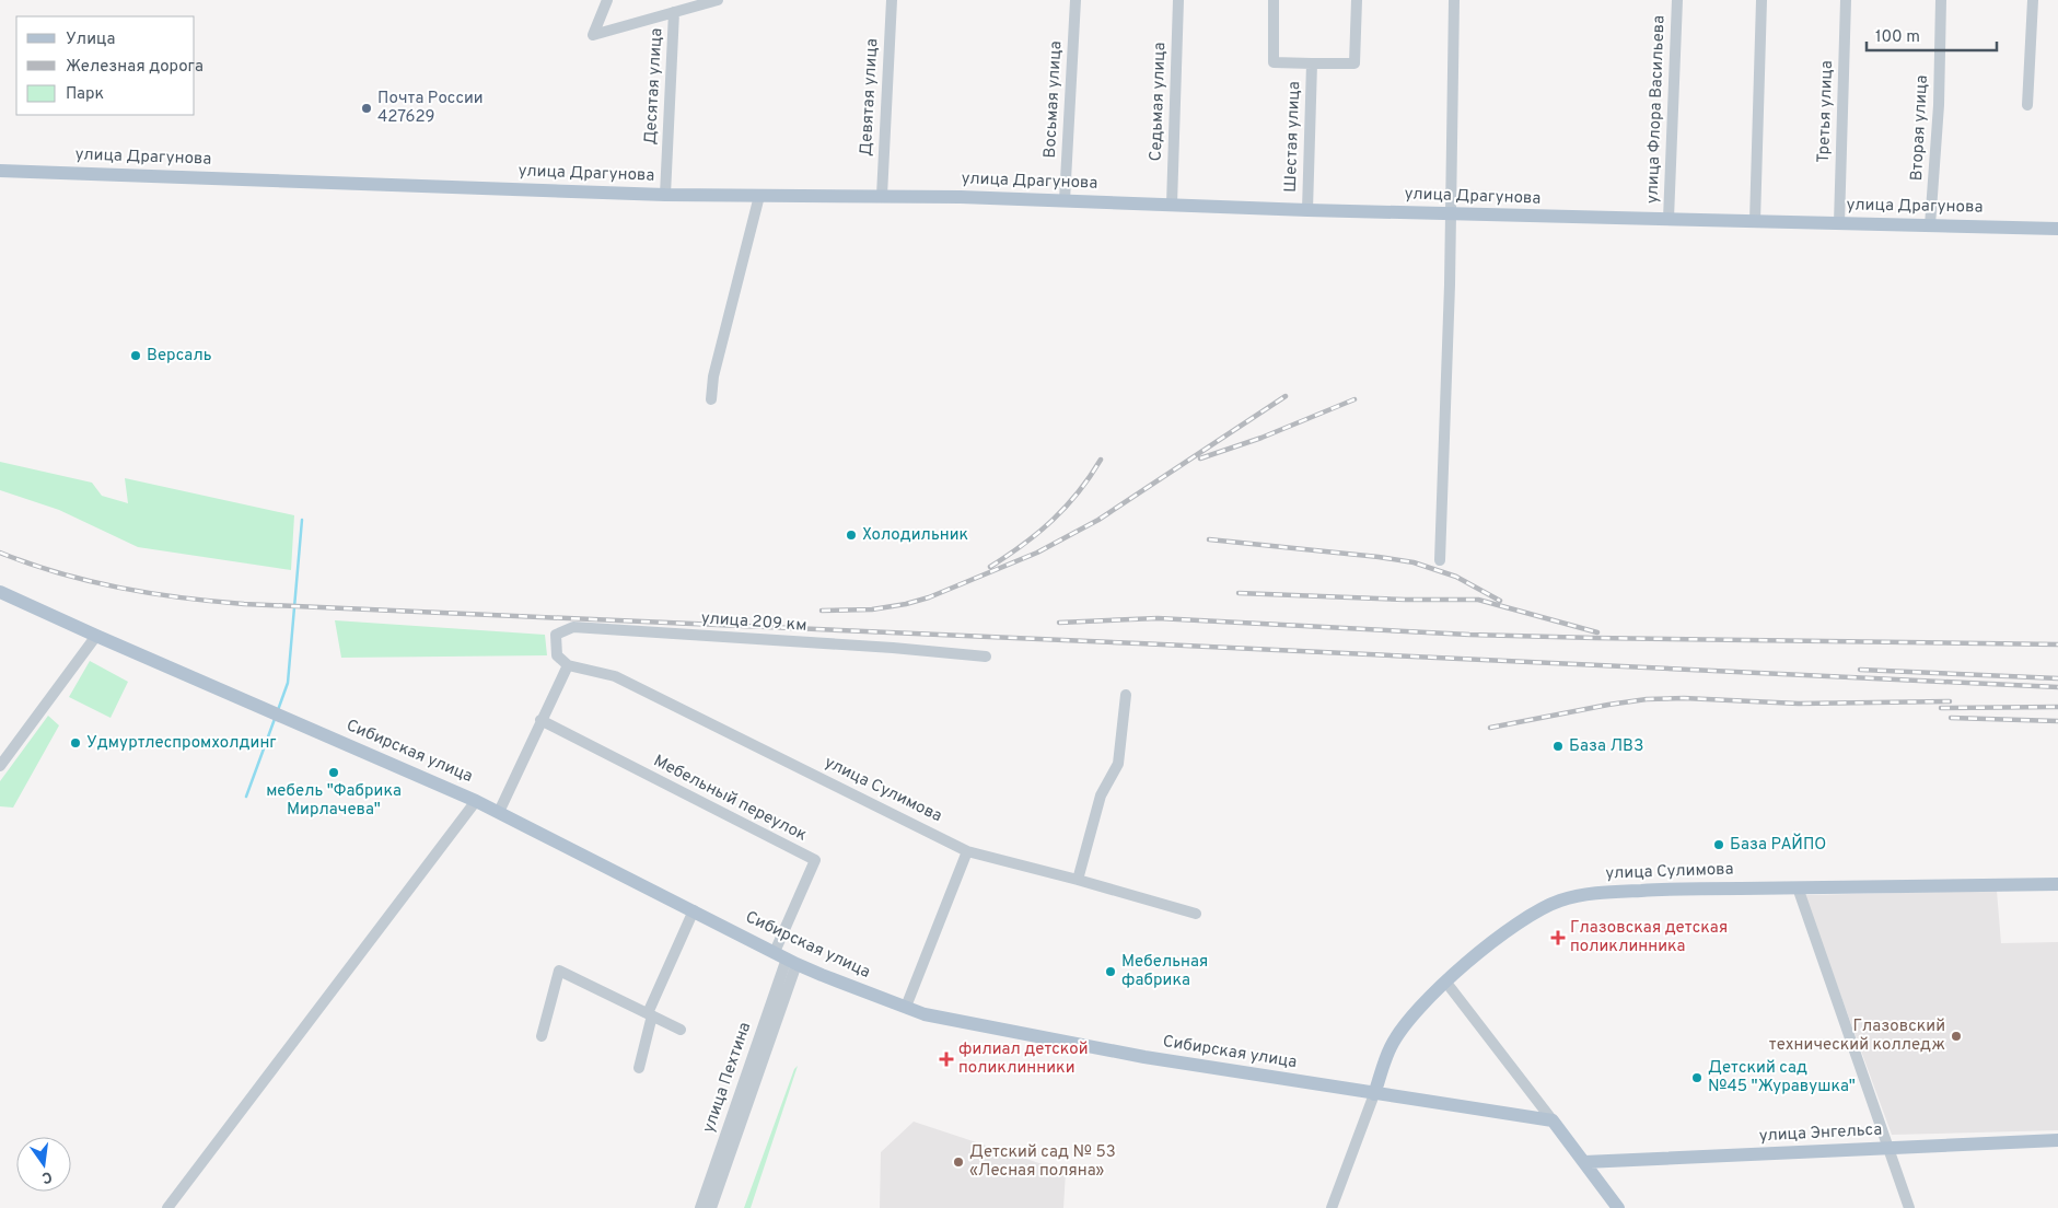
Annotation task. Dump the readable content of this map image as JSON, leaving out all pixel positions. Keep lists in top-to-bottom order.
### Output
{
  "streets": {
    "main road": [
      "улица Драгунова",
      "Сибирская улица",
      "улица Сулимова",
      "улица Энгельса"
    ],
    "street": [
      "Десятая улица",
      "Девятая улица",
      "Восьмая улица",
      "Седьмая улица",
      "улица Флора Васильева",
      "Третья улица",
      "Вторая улица",
      "Шестая улица",
      "улица 209 км",
      "Мебельный переулок",
      "улица Пехтина"
    ]
  },
  "crossings": [
    ["Десятая улица", "улица Драгунова"],
    ["Девятая улица", "улица Драгунова"],
    ["Восьмая улица", "улица Драгунова"],
    ["Седьмая улица", "улица Драгунова"],
    ["улица Флора Васильева", "улица Драгунова"],
    ["Третья улица", "улица Драгунова"],
    ["Вторая улица", "улица Драгунова"],
    ["Шестая улица", "улица Драгунова"],
    ["улица 209 км", "улица Сулимова"],
    ["Сибирская улица", "улица Сулимова"],
    ["Сибирская улица", "Мебельный переулок"],
    ["Сибирская улица", "улица Пехтина"],
    ["Мебельный переулок", "улица Пехтина"]
  ],
  "places": {
    "other": [
      "Почта России 427629",
      "Версаль",
      "Холодильник",
      "Удмуртлеспромхолдинг",
      "База ЛВЗ",
      "мебель \"Фабрика Мирлачева\"",
      "База РАЙПО",
      "Мебельная фабрика",
      "Глазовский технический колледж",
      "Детский сад №45 \"Журавушка\"",
      "Детский сад № 53 «Лесная поляна»"
    ],
    "health": ["Глазовская детская поликлинника", "филиал детской поликлинники"]
  },
  "legend": ["Улица", "Железная дорога", "Парк"],
  "scale_bar": "100 m",
  "north": "bottom"
}
